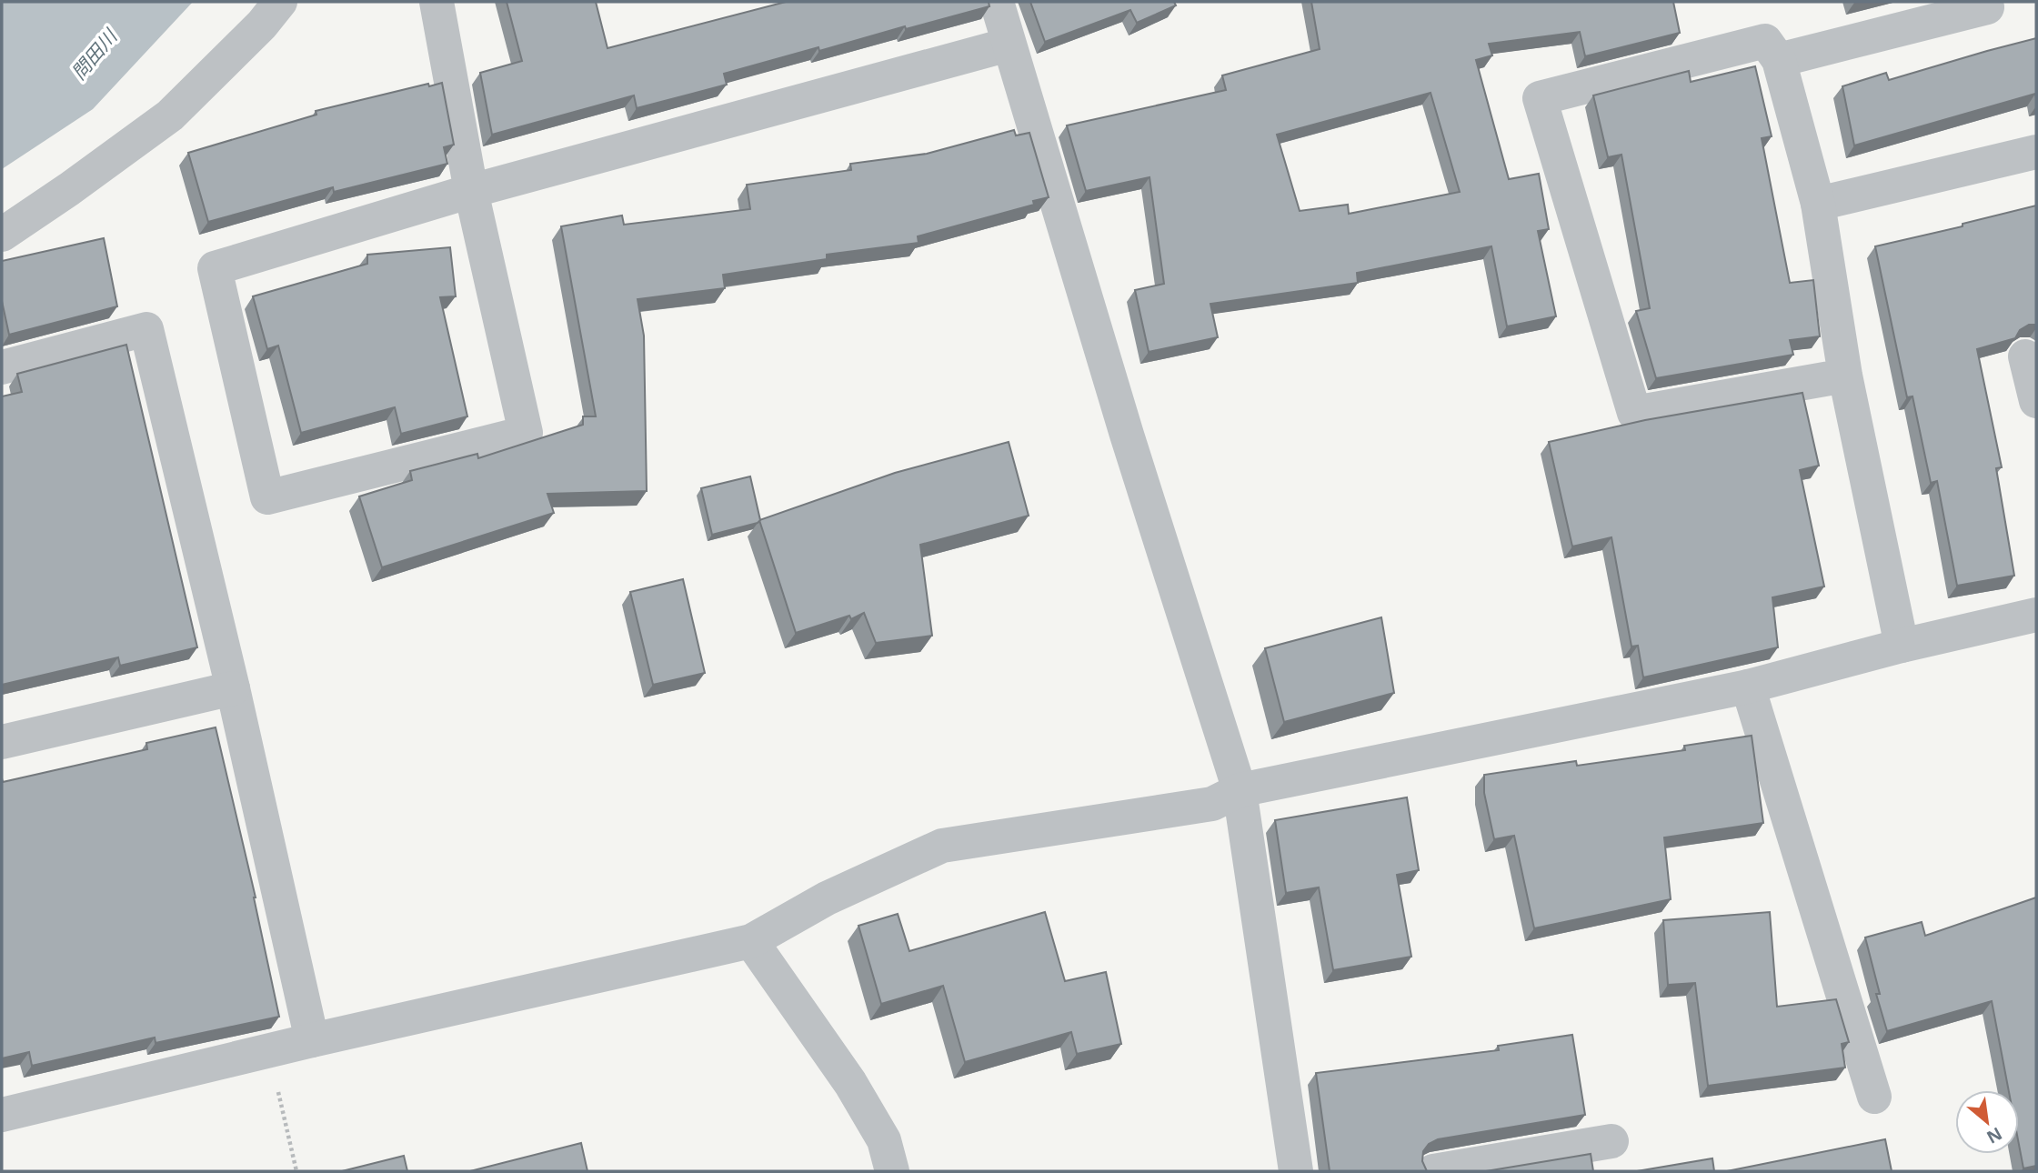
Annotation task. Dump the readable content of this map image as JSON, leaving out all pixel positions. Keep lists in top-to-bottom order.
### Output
{
  "water": ["問田川"],
  "north": "bottom right"
}
